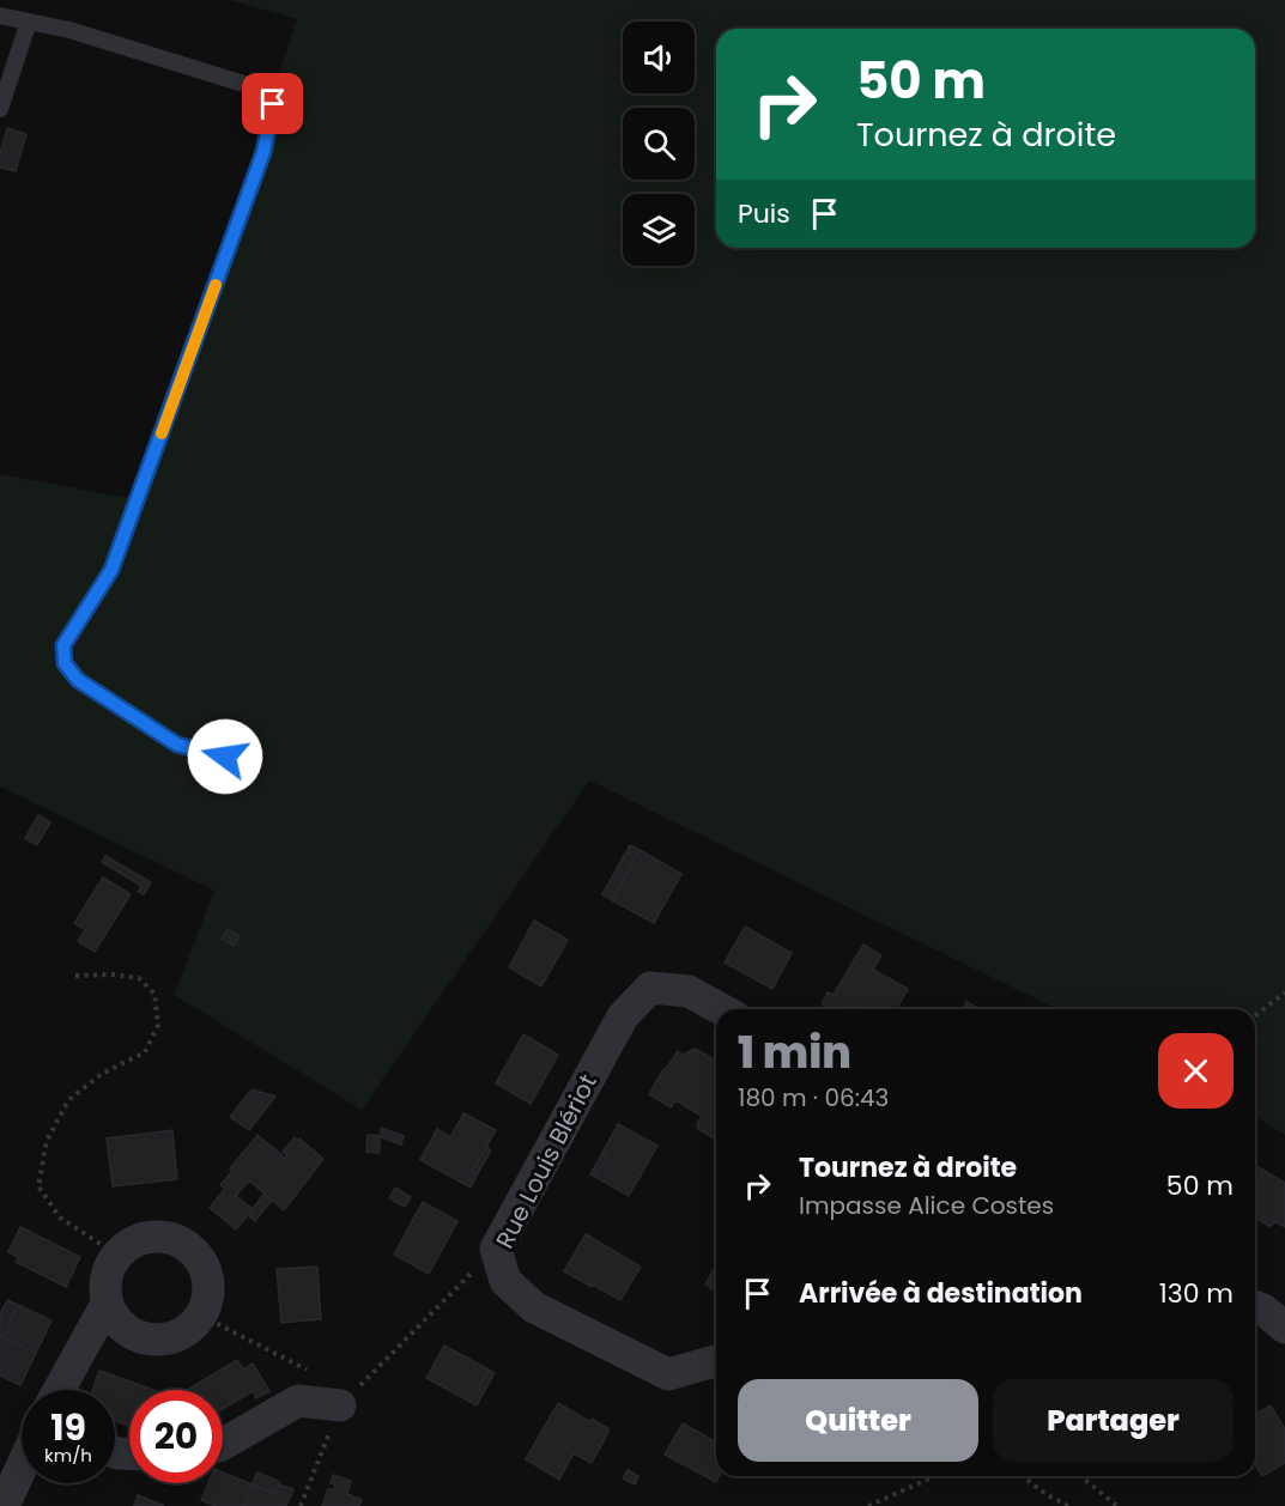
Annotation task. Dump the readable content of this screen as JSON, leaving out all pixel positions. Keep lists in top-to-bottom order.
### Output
{
  "streets": {
    "street": ["Rue Louis Blériot"]
  },
  "page": {
    "turn": ["50 m", "Tournez à droite"],
    "then": "Puis",
    "heading": ["1 min", "180 m · 06:43"],
    "list": [
      {
        "name": "Tournez à droite",
        "note": "Impasse Alice Costes",
        "value": "50 m"
      },
      {
        "name": "Arrivée à destination",
        "value": "130 m"
      }
    ],
    "buttons": ["Quitter", "Partager"],
    "speed": "19 km/h",
    "limit": "20"
  }
}
